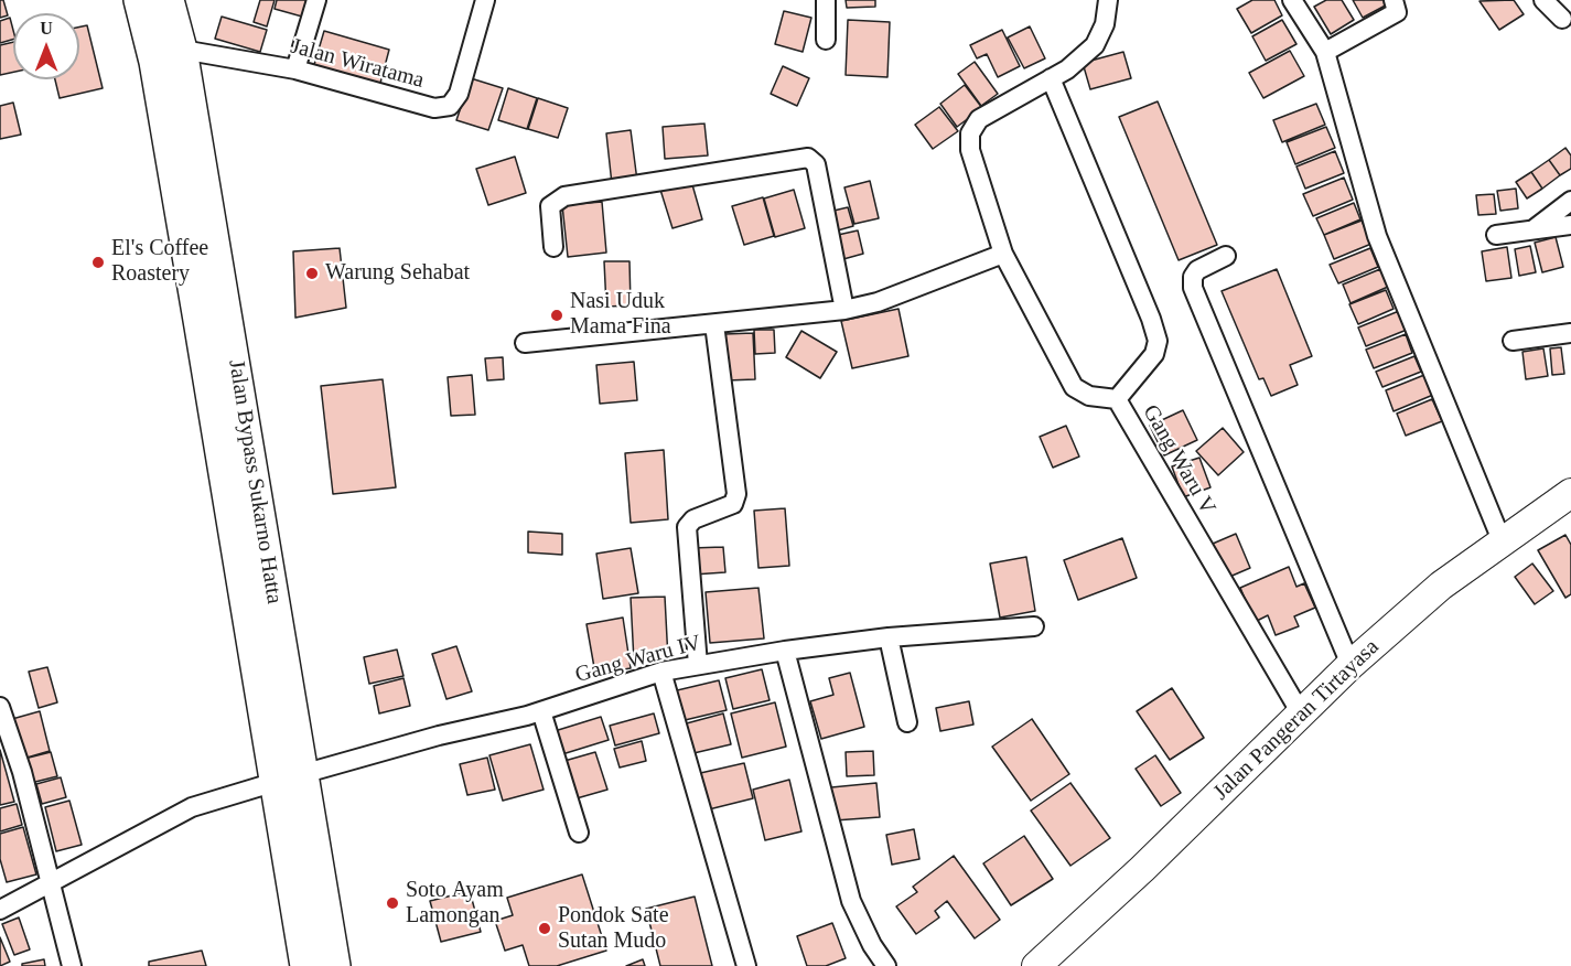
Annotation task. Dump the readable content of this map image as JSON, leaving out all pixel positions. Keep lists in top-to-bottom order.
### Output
{
  "streets": {
    "highway": ["Jalan Bypass Sukarno Hatta"],
    "main road": ["Jalan Pangeran Tirtayasa"],
    "street": ["Jalan Wiratama", "Gang Waru V", "Gang Waru IV"]
  },
  "crossings": [
    ["Jalan Wiratama", "Jalan Bypass Sukarno Hatta"],
    ["Gang Waru V", "Jalan Pangeran Tirtayasa"],
    ["Jalan Bypass Sukarno Hatta", "Gang Waru IV"]
  ],
  "places": [
    "El's Coffee Roastery",
    "Warung Sehabat",
    "Nasi Uduk Mama Fina",
    "Soto Ayam Lamongan",
    "Pondok Sate Sutan Mudo"
  ],
  "north": "top"
}
